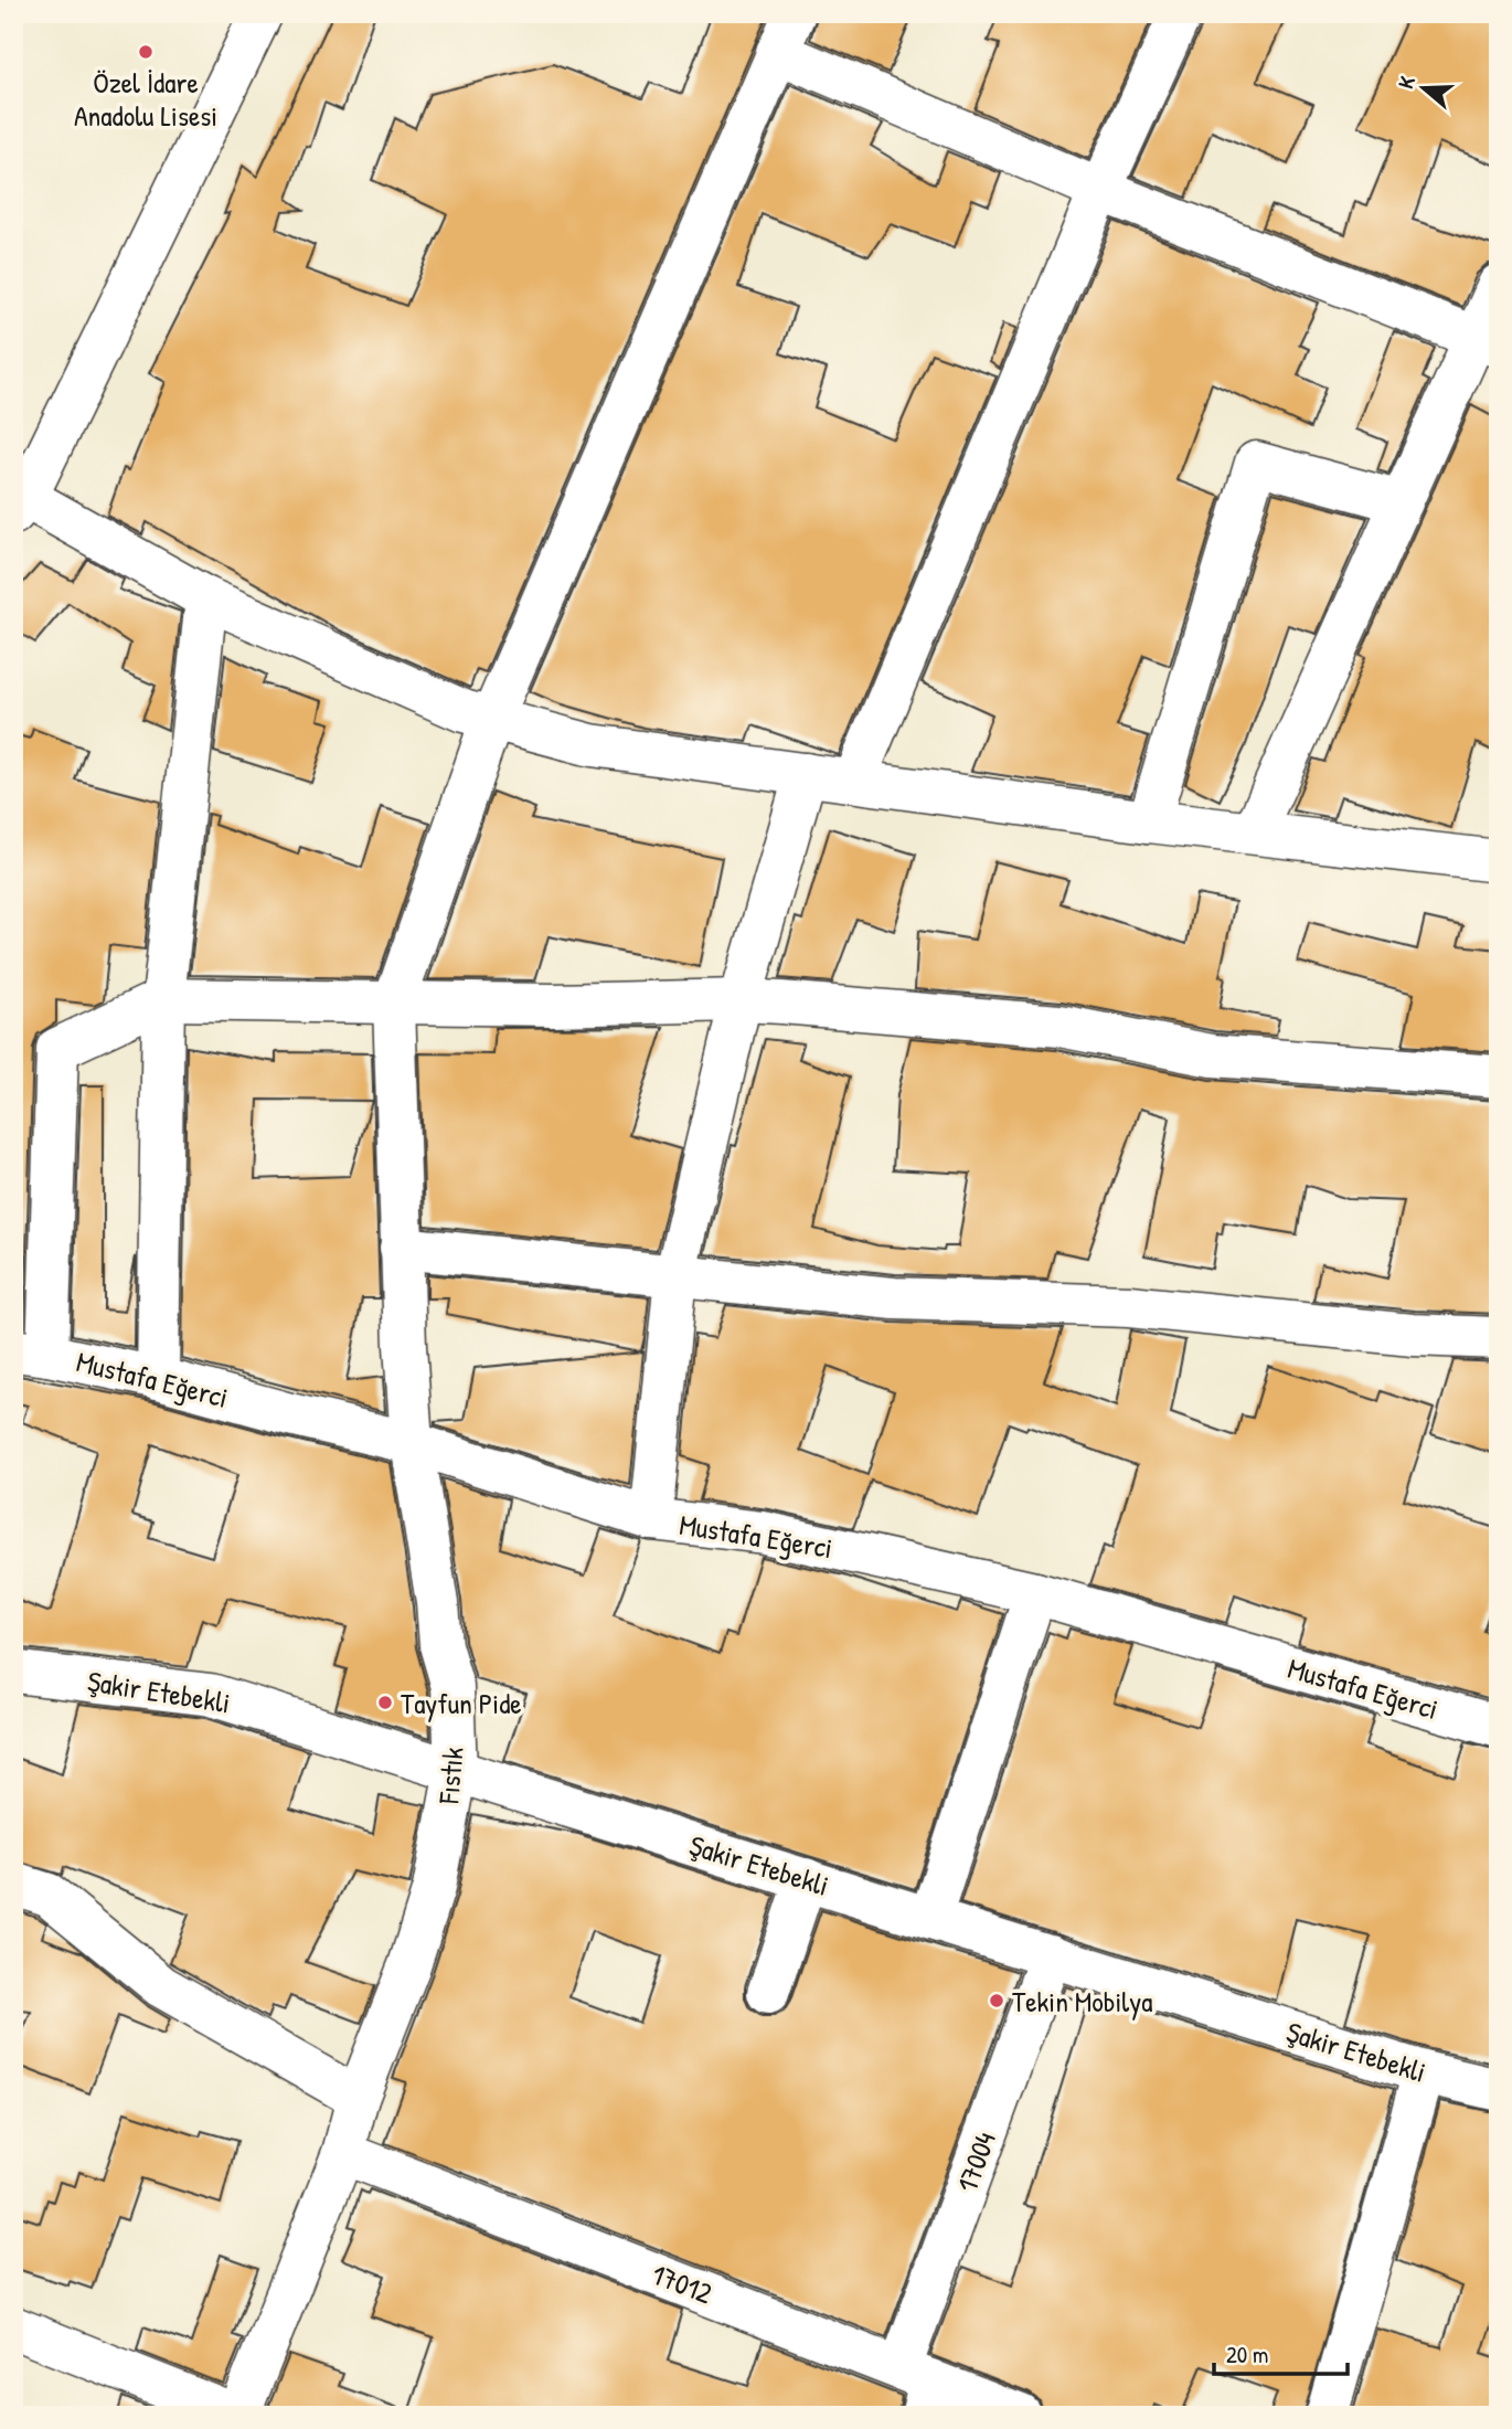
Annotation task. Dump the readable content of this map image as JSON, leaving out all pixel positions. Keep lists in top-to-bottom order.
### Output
{
  "streets": {
    "street": [
      "Mustafa Eğerci",
      "Şakir Etebekli",
      "Fıstık",
      "17004",
      "17012"
    ]
  },
  "crossings": [
    ["Mustafa Eğerci", "Fıstık"],
    ["Şakir Etebekli", "Fıstık"],
    ["Şakir Etebekli", "17004"],
    ["Fıstık", "17012"],
    ["17004", "17012"]
  ],
  "places": ["Özel İdare Anadolu Lisesi", "Tayfun Pide", "Tekin Mobilya"],
  "scale_bar": "20 m",
  "north": "left"
}
